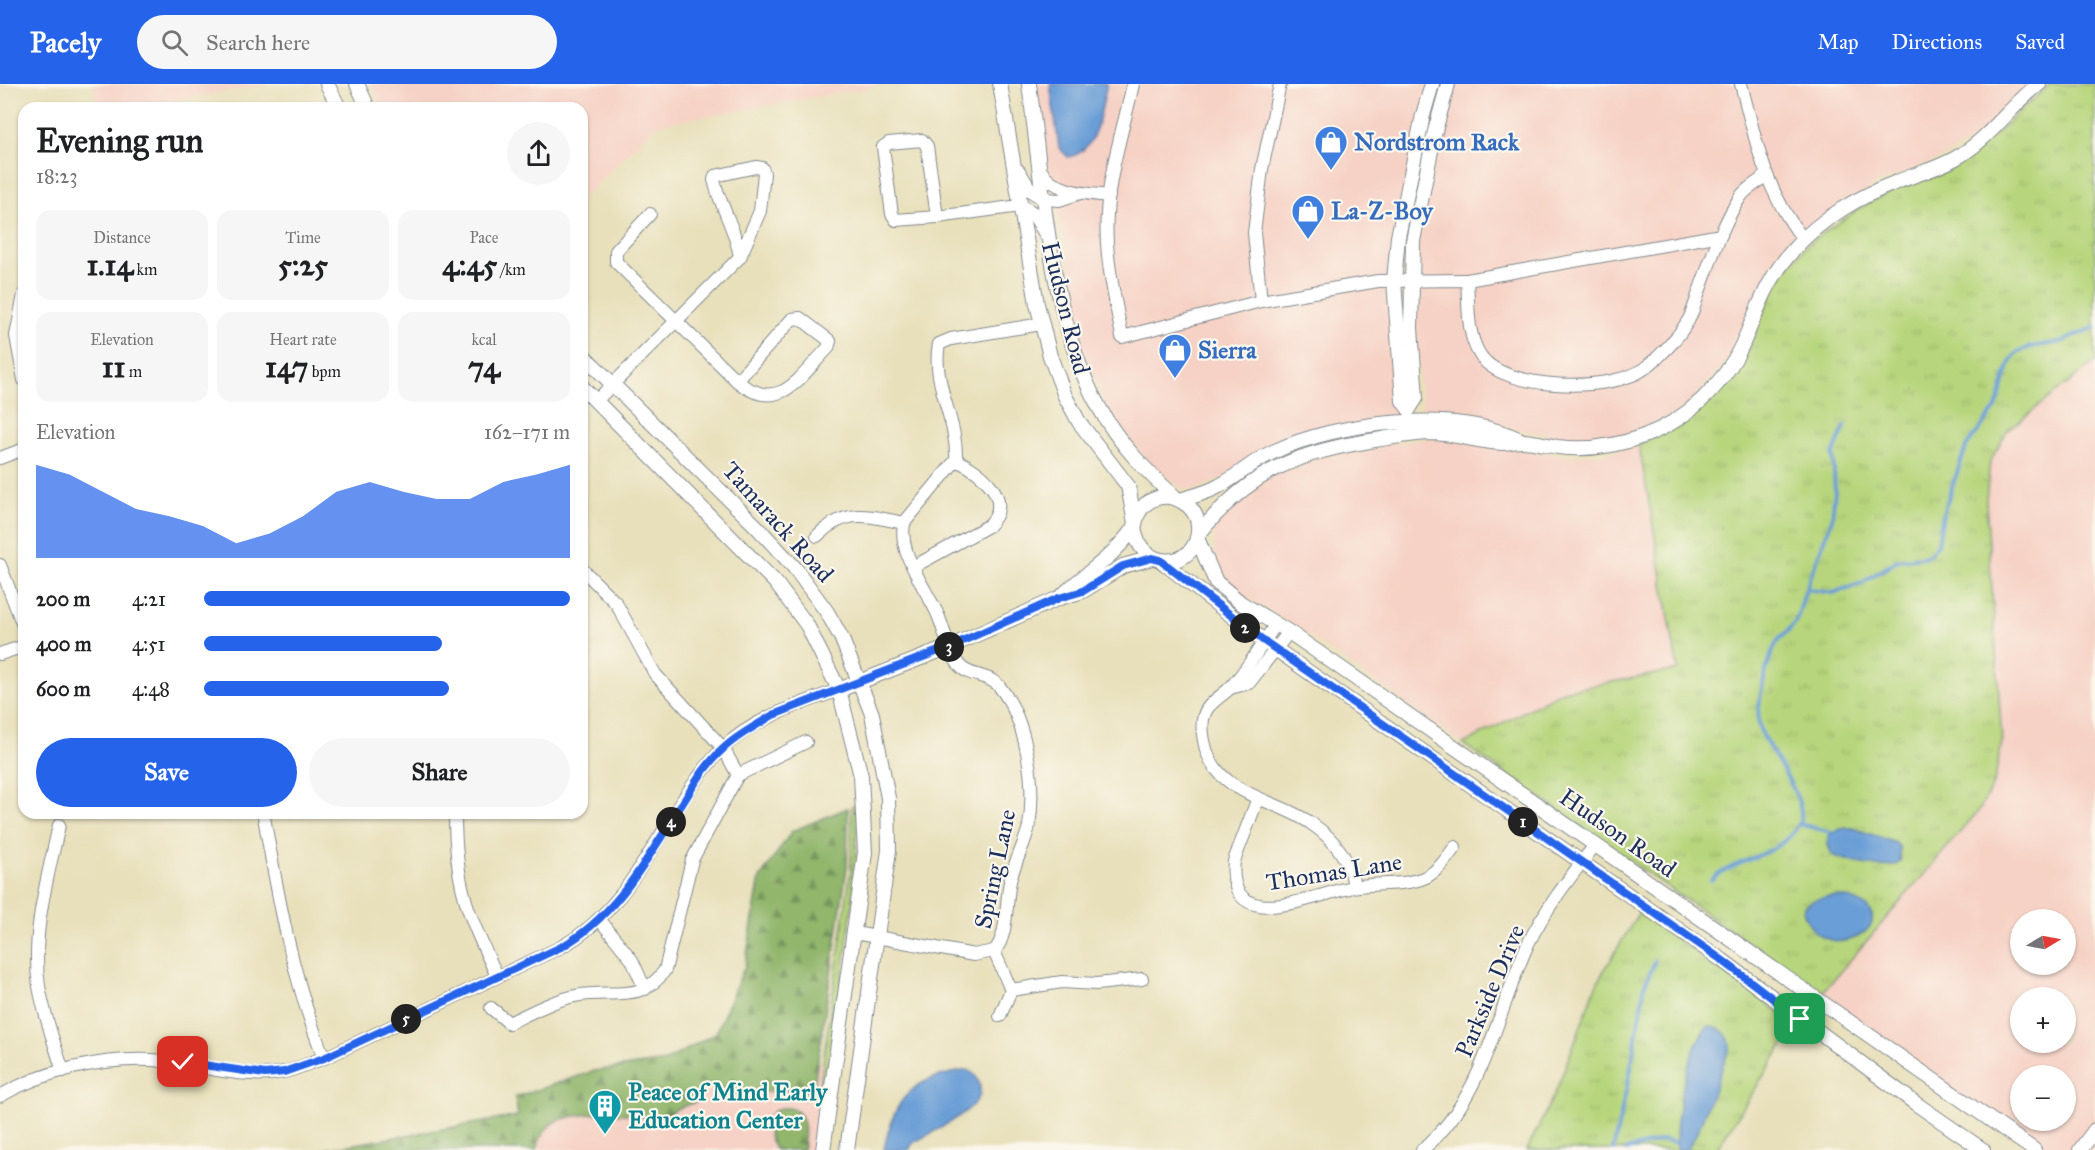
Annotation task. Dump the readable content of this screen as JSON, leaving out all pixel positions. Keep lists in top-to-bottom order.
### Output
{
  "streets": {
    "street": [
      "Hudson Road",
      "Tamarack Road",
      "Spring Lane",
      "Thomas Lane",
      "Parkside Drive"
    ]
  },
  "crossings": [
    ["Hudson Road", "Parkside Drive"],
    ["Tamarack Road", "Spring Lane"]
  ],
  "places": {
    "shop": ["Nordstrom Rack", "La-Z-Boy", "Sierra"],
    "building": ["Peace of Mind Early Education Center"]
  },
  "north": "right",
  "page": {
    "header": "Pacely",
    "search": "Search here",
    "nav": ["Map", "Directions", "Saved"],
    "heading": ["Evening run", "18:23"],
    "stats": [
      ["Distance", "1.14 km"],
      ["Time", "5:25"],
      ["Pace", "4:45 /km"],
      ["Elevation", "11 m"],
      ["Heart rate", "147 bpm"],
      ["kcal", "74"]
    ],
    "chart": ["Elevation", "162–171 m"],
    "list": [
      {
        "name": "200 m",
        "note": "4:21"
      },
      {
        "name": "400 m",
        "note": "4:51"
      },
      {
        "name": "600 m",
        "note": "4:48"
      }
    ],
    "pins": [
      "2",
      "3",
      "1",
      "4",
      "5"
    ],
    "buttons": ["Save", "Share"],
    "map_buttons": ["+", "−"]
  }
}
